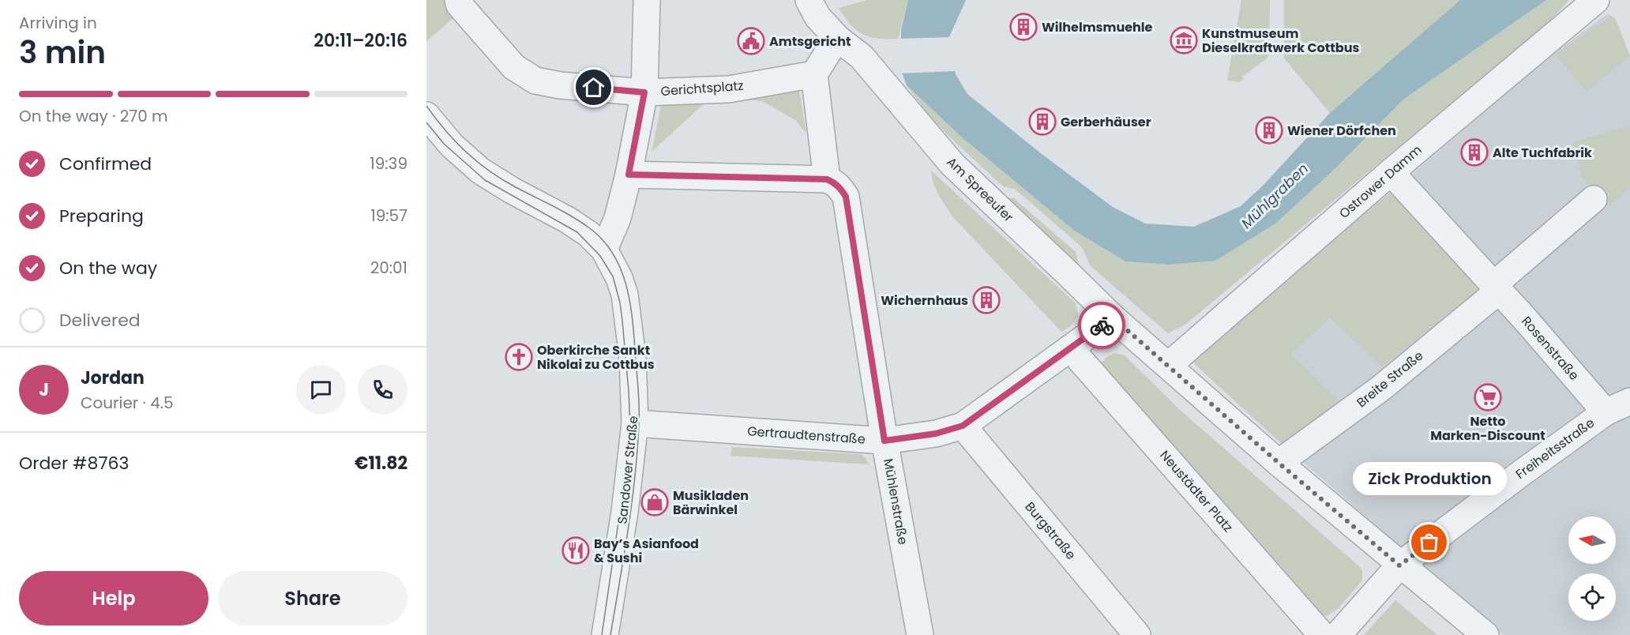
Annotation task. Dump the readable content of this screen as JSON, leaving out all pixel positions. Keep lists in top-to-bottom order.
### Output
{
  "streets": {
    "street": [
      "Gerichtsplatz",
      "Ostrower Damm",
      "Am Spreeufer",
      "Rosenstraße",
      "Breite Straße",
      "Gertraudtenstraße",
      "Freiheitsstraße",
      "Sandower Straße",
      "Neustädter Platz",
      "Mühlenstraße",
      "Burgstraße"
    ]
  },
  "crossings": [
    ["Gerichtsplatz", "Sandower Straße"],
    ["Ostrower Damm", "Am Spreeufer"],
    ["Ostrower Damm", "Rosenstraße"],
    ["Am Spreeufer", "Gertraudtenstraße"],
    ["Rosenstraße", "Breite Straße"],
    ["Rosenstraße", "Freiheitsstraße"],
    ["Gertraudtenstraße", "Sandower Straße"],
    ["Gertraudtenstraße", "Neustädter Platz"],
    ["Gertraudtenstraße", "Mühlenstraße"],
    ["Gertraudtenstraße", "Burgstraße"]
  ],
  "water": ["Mühlgraben"],
  "places": {
    "building": [
      "Wilhelmsmuehle",
      "Gerberhäuser",
      "Wiener Dörfchen",
      "Alte Tuchfabrik",
      "Wichernhaus"
    ],
    "museum": ["Kunstmuseum Dieselkraftwerk Cottbus"],
    "public building": ["Amtsgericht"],
    "church": ["Oberkirche Sankt Nikolai zu Cottbus"],
    "supermarket": ["Netto Marken-Discount"],
    "shop": ["Musikladen Bärwinkel"],
    "other": ["Zick Produktion"],
    "restaurant": ["Bay’s Asianfood & Sushi"]
  },
  "north": "left",
  "page": {
    "heading": ["3 min", "Arriving in", "20:11–20:16"],
    "panel": [
      "Jordan",
      "Courier · 4.5",
      "Order #8763",
      "€11.82"
    ],
    "bar": "On the way · 270 m",
    "list": [
      ["Confirmed", "19:39"],
      ["Preparing", "19:57"],
      ["On the way", "20:01"],
      "Delivered"
    ],
    "round": "J",
    "bubble": "Zick Produktion",
    "buttons": ["Help", "Share"]
  }
}
